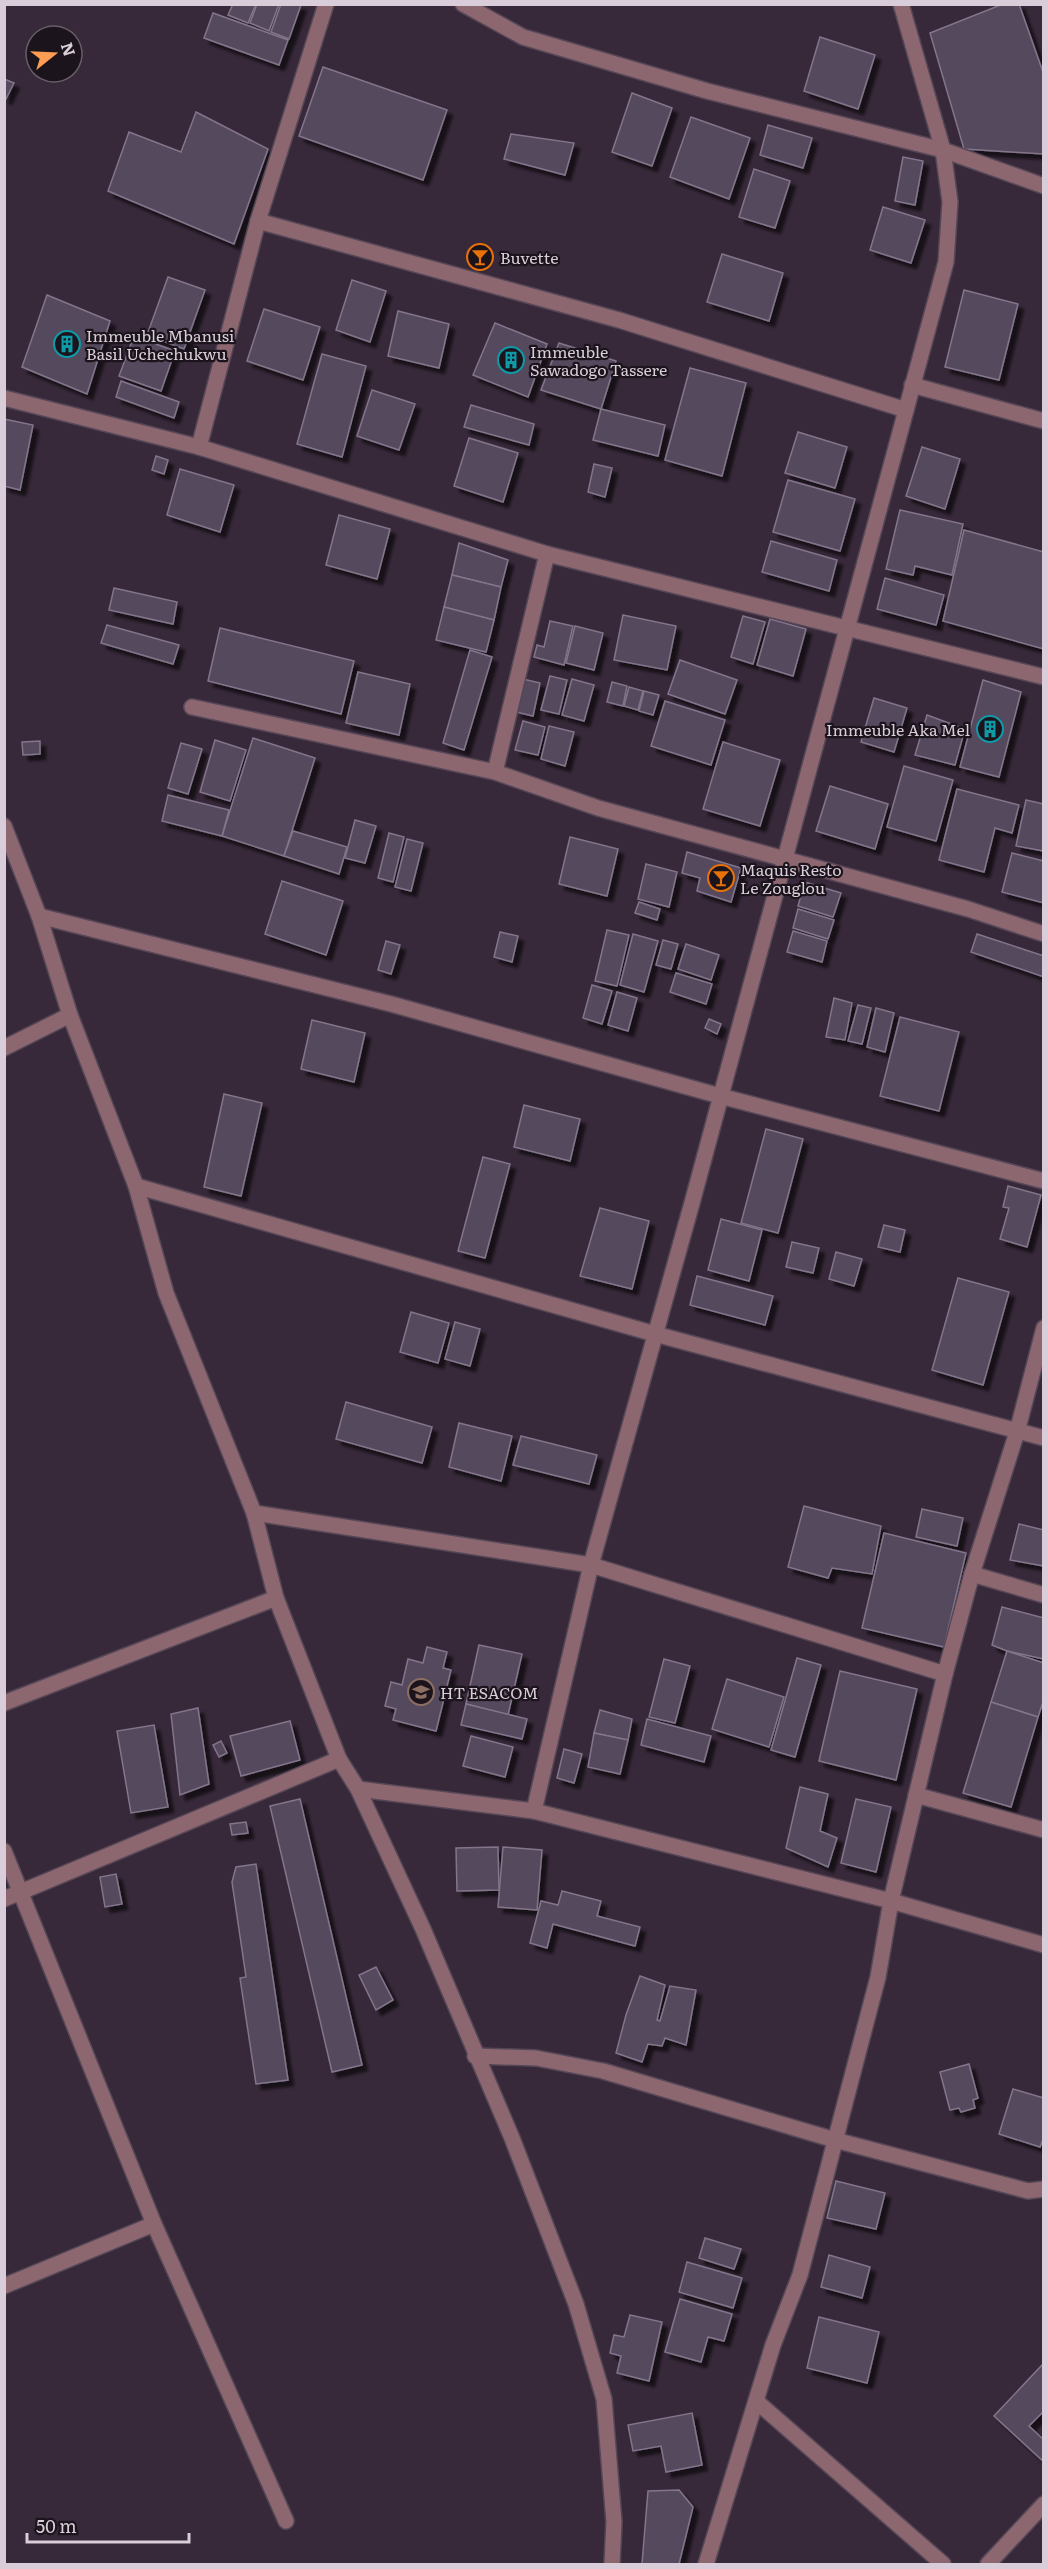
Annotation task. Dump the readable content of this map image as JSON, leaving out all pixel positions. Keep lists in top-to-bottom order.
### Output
{
  "places": {
    "bar": ["Buvette", "Maquis Resto Le Zouglou"],
    "building": ["Immeuble Mbanusi Basil Uchechukwu", "Immeuble Sawadogo Tassere", "Immeuble Aka Mel"],
    "school or university": ["HT ESACOM"]
  },
  "scale_bar": "50 m",
  "north": "right"
}
